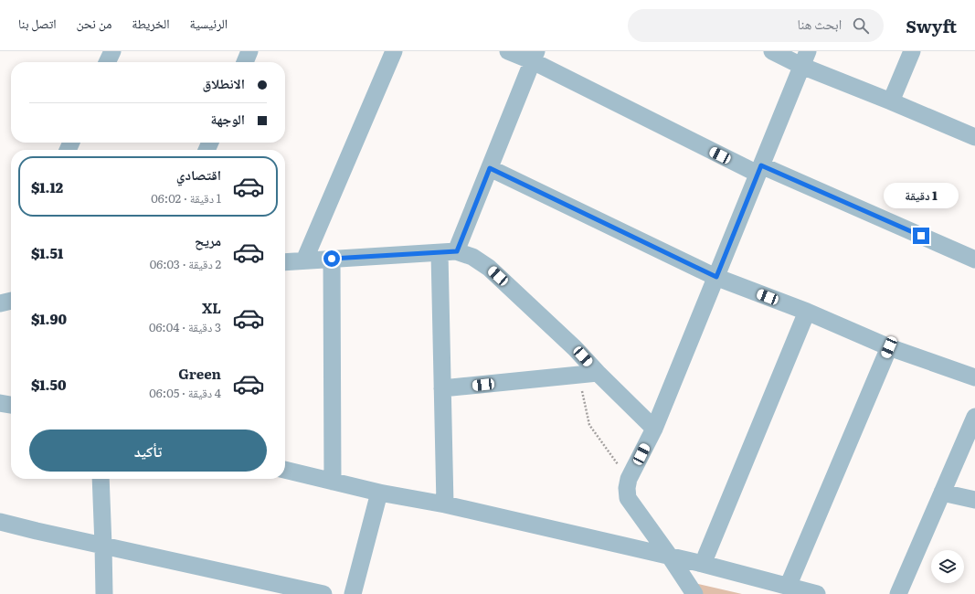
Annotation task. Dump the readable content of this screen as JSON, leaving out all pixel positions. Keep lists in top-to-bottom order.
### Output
{
  "page": {
    "header": "Swyft",
    "search": "ابحث هنا",
    "nav": [
      "الرئيسية",
      "الخريطة",
      "من نحن",
      "اتصل بنا"
    ],
    "banner": ["الانطلاق", "الوجهة"],
    "list": [
      {
        "name": "اقتصادي",
        "note": "1 دقيقة · 06:02",
        "value": "$1.12"
      },
      {
        "name": "مريح",
        "note": "2 دقيقة · 06:03",
        "value": "$1.51"
      },
      {
        "name": "XL",
        "note": "3 دقيقة · 06:04",
        "value": "$1.90"
      },
      {
        "name": "Green",
        "note": "4 دقيقة · 06:05",
        "value": "$1.50"
      }
    ],
    "bubble": "1 دقيقة",
    "buttons": "تأكيد"
  }
}
